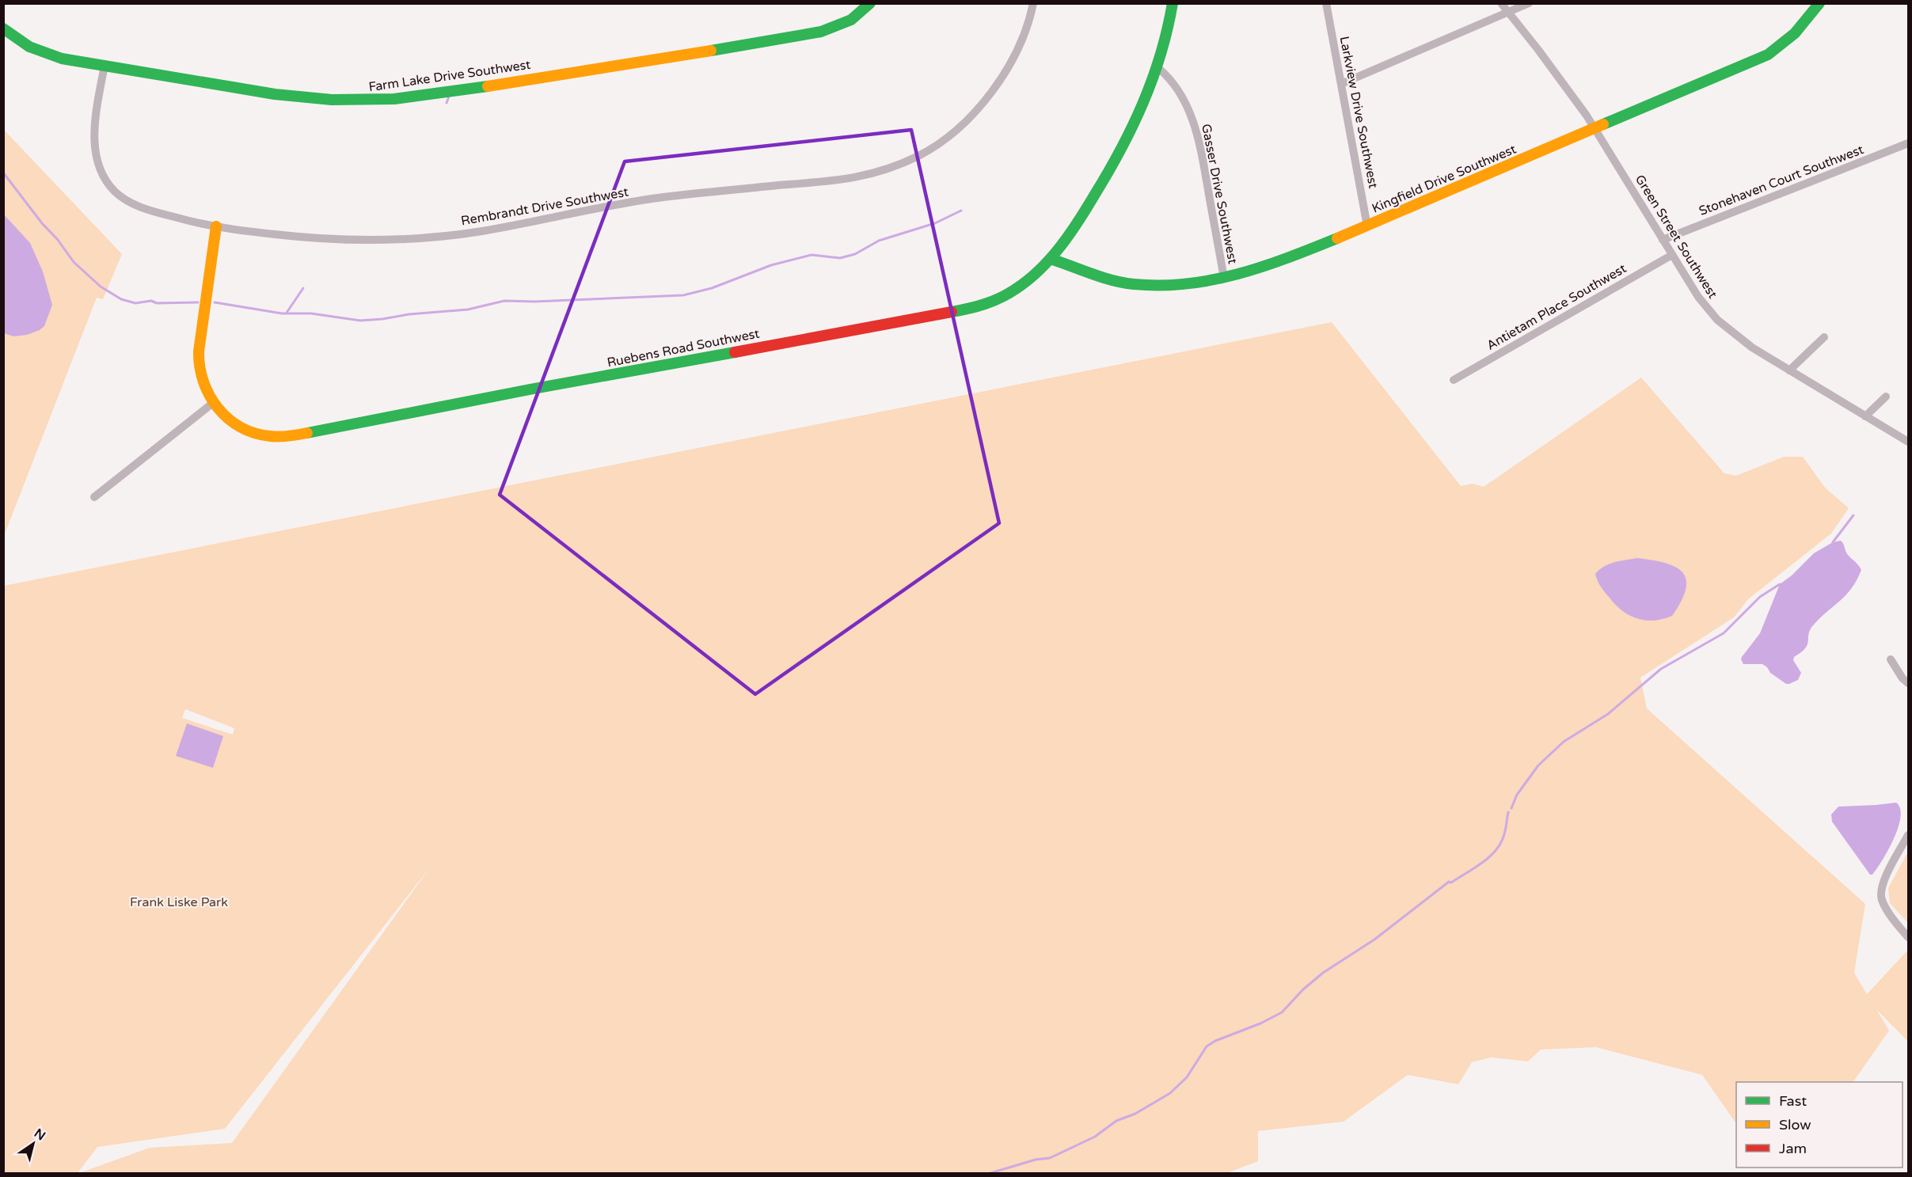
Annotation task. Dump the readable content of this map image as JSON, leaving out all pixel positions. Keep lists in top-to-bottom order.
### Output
{
  "streets": {
    "street": [
      "Farm Lake Drive Southwest",
      "Larkview Drive Southwest",
      "Kingfield Drive Southwest",
      "Stonehaven Court Southwest",
      "Gasser Drive Southwest",
      "Rembrandt Drive Southwest",
      "Green Street Southwest",
      "Antietam Place Southwest",
      "Ruebens Road Southwest"
    ]
  },
  "crossings": [
    ["Farm Lake Drive Southwest", "Rembrandt Drive Southwest"],
    ["Larkview Drive Southwest", "Kingfield Drive Southwest"],
    ["Kingfield Drive Southwest", "Gasser Drive Southwest"],
    ["Kingfield Drive Southwest", "Green Street Southwest"],
    ["Kingfield Drive Southwest", "Ruebens Road Southwest"],
    ["Stonehaven Court Southwest", "Green Street Southwest"],
    ["Gasser Drive Southwest", "Ruebens Road Southwest"],
    ["Rembrandt Drive Southwest", "Ruebens Road Southwest"],
    ["Green Street Southwest", "Antietam Place Southwest"]
  ],
  "parks": ["Frank Liske Park"],
  "legend": ["Fast", "Slow", "Jam"],
  "north": "top right"
}
